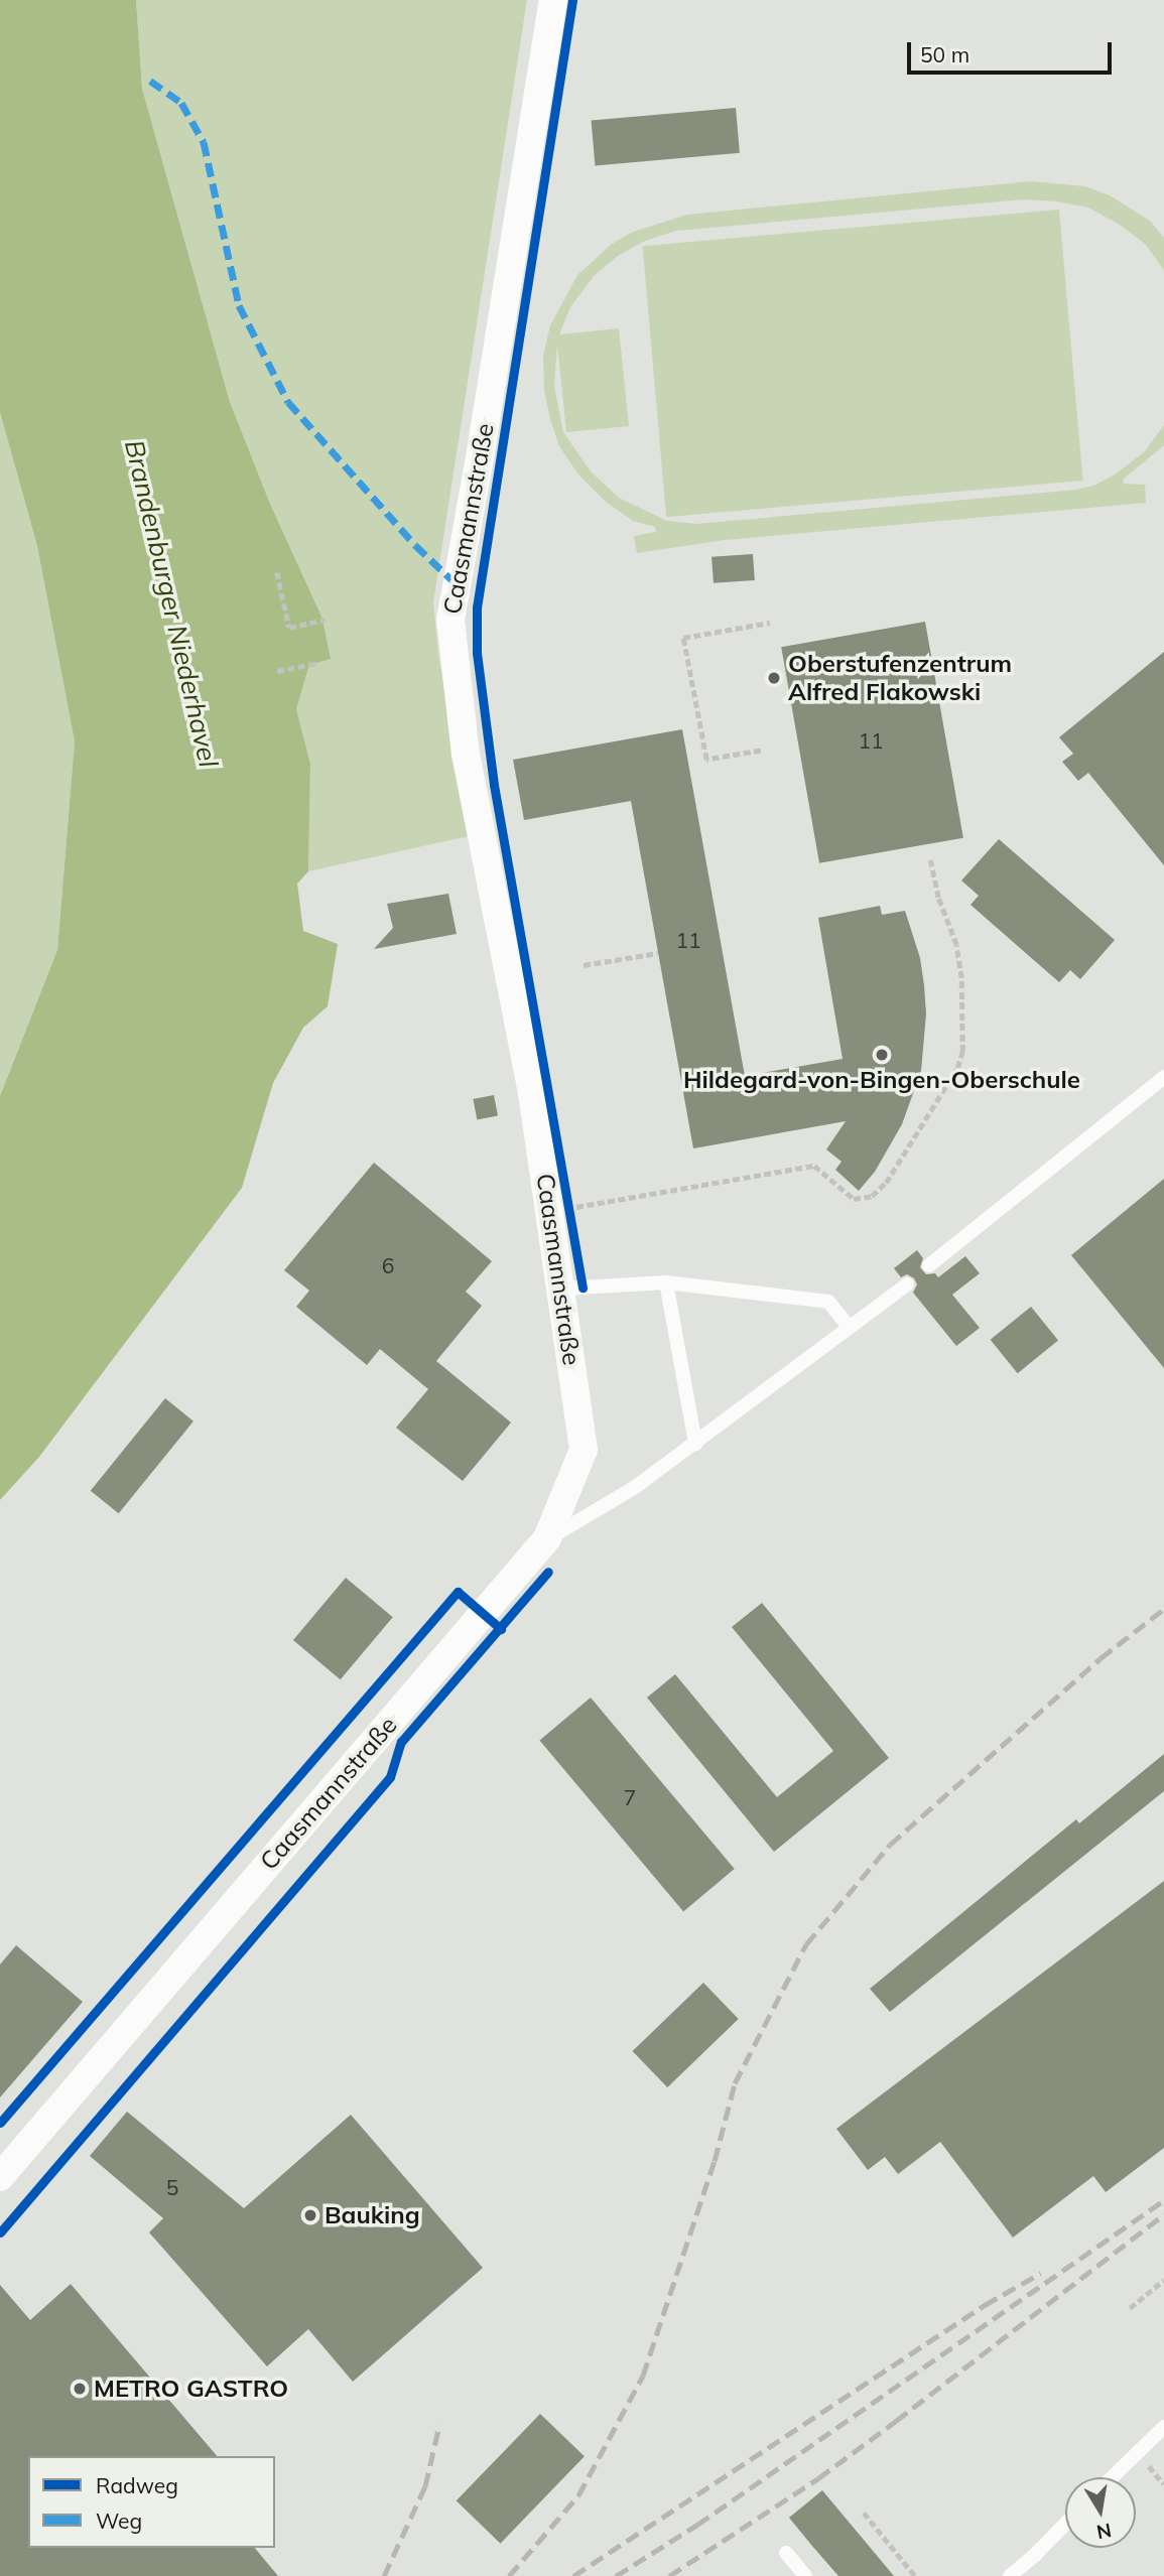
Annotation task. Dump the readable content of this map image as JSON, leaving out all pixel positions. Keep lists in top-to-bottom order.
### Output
{
  "streets": {
    "street": ["Caasmannstraße"]
  },
  "water": ["Brandenburger Niederhavel"],
  "places": [
    "Oberstufenzentrum Alfred Flakowski",
    "Hildegard-von-Bingen-Oberschule",
    "Bauking",
    "METRO GASTRO"
  ],
  "house_numbers": [
    "11",
    "11",
    "6",
    "7",
    "5"
  ],
  "legend": ["Radweg", "Weg"],
  "scale_bar": "50 m",
  "north": "bottom"
}
